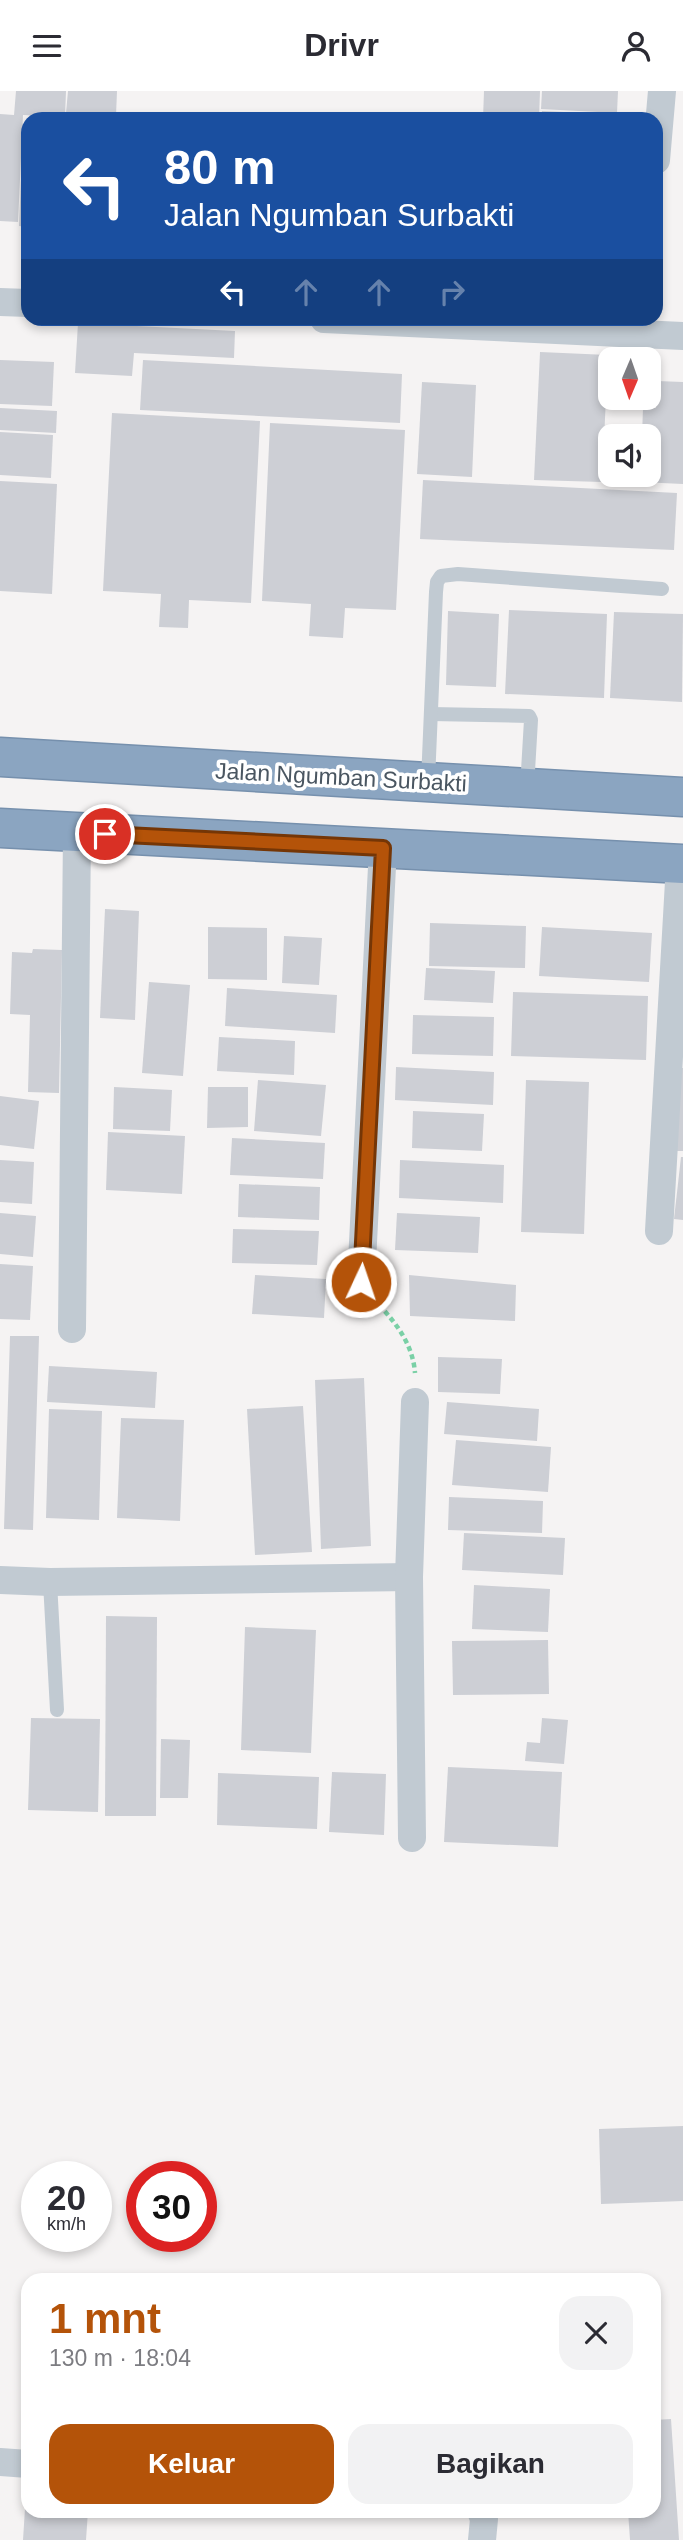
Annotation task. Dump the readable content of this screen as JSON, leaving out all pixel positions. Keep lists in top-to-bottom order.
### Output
{
  "streets": {
    "highway": ["Jalan Ngumban Surbakti"]
  },
  "north": "bottom",
  "page": {
    "header": "Drivr",
    "turn": ["80 m", "Jalan Ngumban Surbakti"],
    "speed": "20 km/h",
    "limit": "30",
    "heading": ["1 mnt", "130 m · 18:04"],
    "buttons": ["Keluar", "Bagikan"]
  }
}
